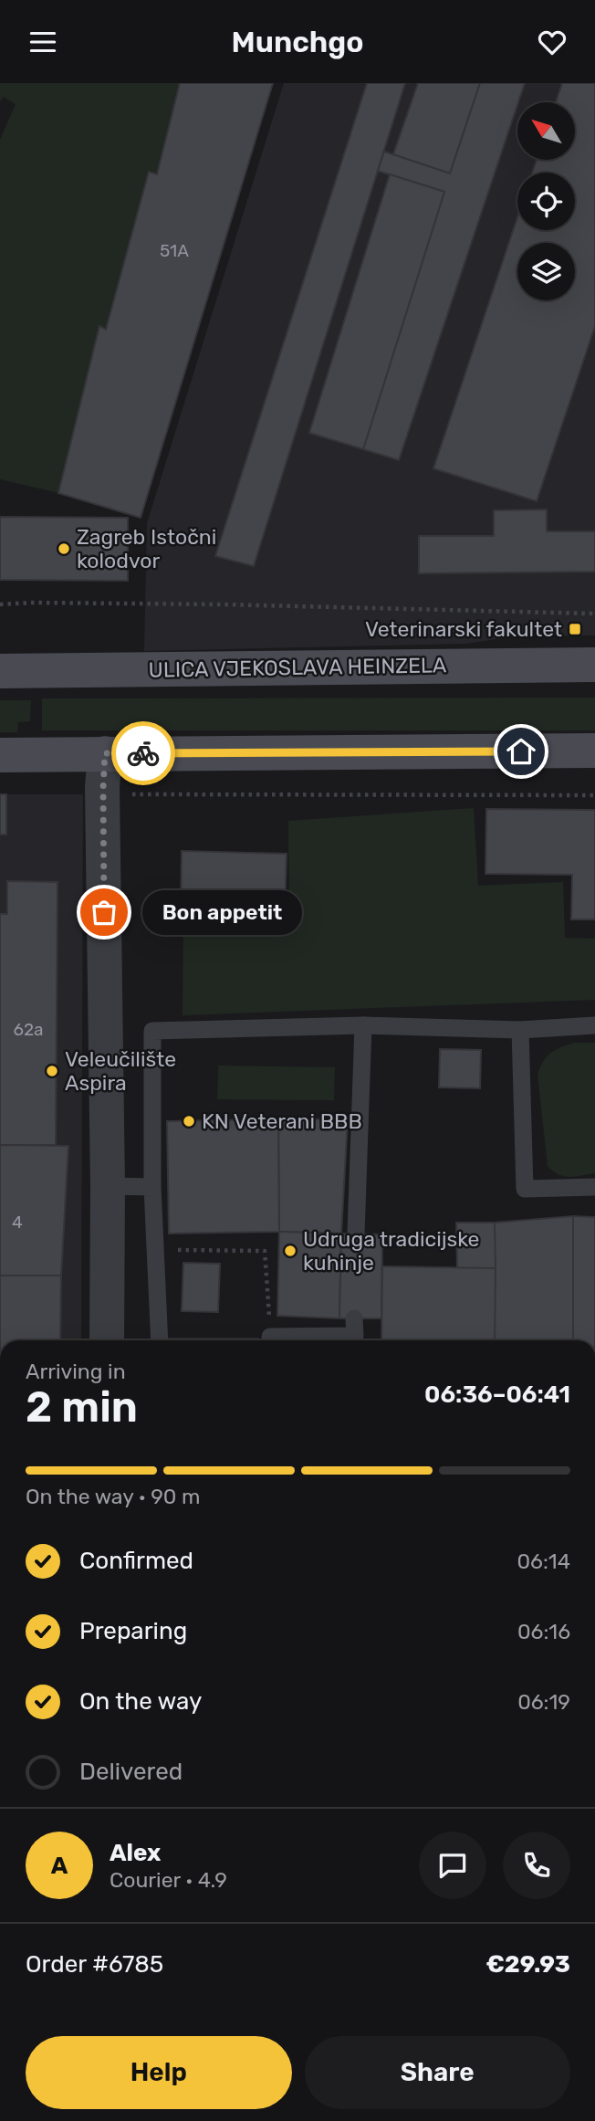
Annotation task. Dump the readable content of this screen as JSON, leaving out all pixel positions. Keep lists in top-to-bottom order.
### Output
{
  "streets": {
    "main road": ["ULICA VJEKOSLAVA HEINZELA"]
  },
  "places": {
    "other": [
      "Zagreb Istočni kolodvor",
      "Bon appetit",
      "Veleučilište Aspira",
      "KN Veterani BBB",
      "Udruga tradicijske kuhinje"
    ],
    "transit": ["Veterinarski fakultet"]
  },
  "house_numbers": ["51A", "62a", "4"],
  "north": "top left",
  "page": {
    "header": "Munchgo",
    "bubble": "Bon appetit",
    "heading": ["2 min", "Arriving in", "06:36–06:41"],
    "panel": [
      "Alex",
      "Courier · 4.9",
      "Order #6785",
      "€29.93"
    ],
    "bar": "On the way · 90 m",
    "list": [
      ["Confirmed", "06:14"],
      ["Preparing", "06:16"],
      ["On the way", "06:19"],
      "Delivered"
    ],
    "round": "A",
    "buttons": ["Help", "Share"]
  }
}
